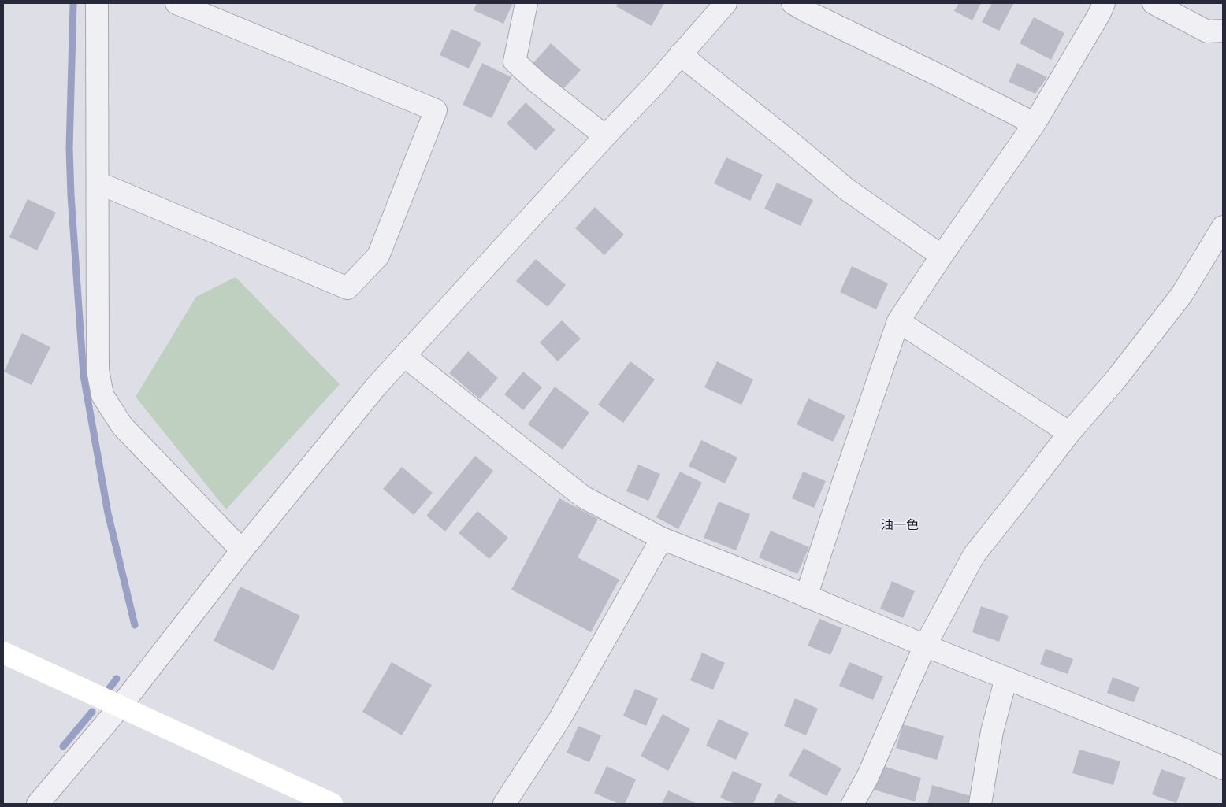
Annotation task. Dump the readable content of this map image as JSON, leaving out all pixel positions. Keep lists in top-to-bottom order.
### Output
{
  "districts": ["油一色"]
}
